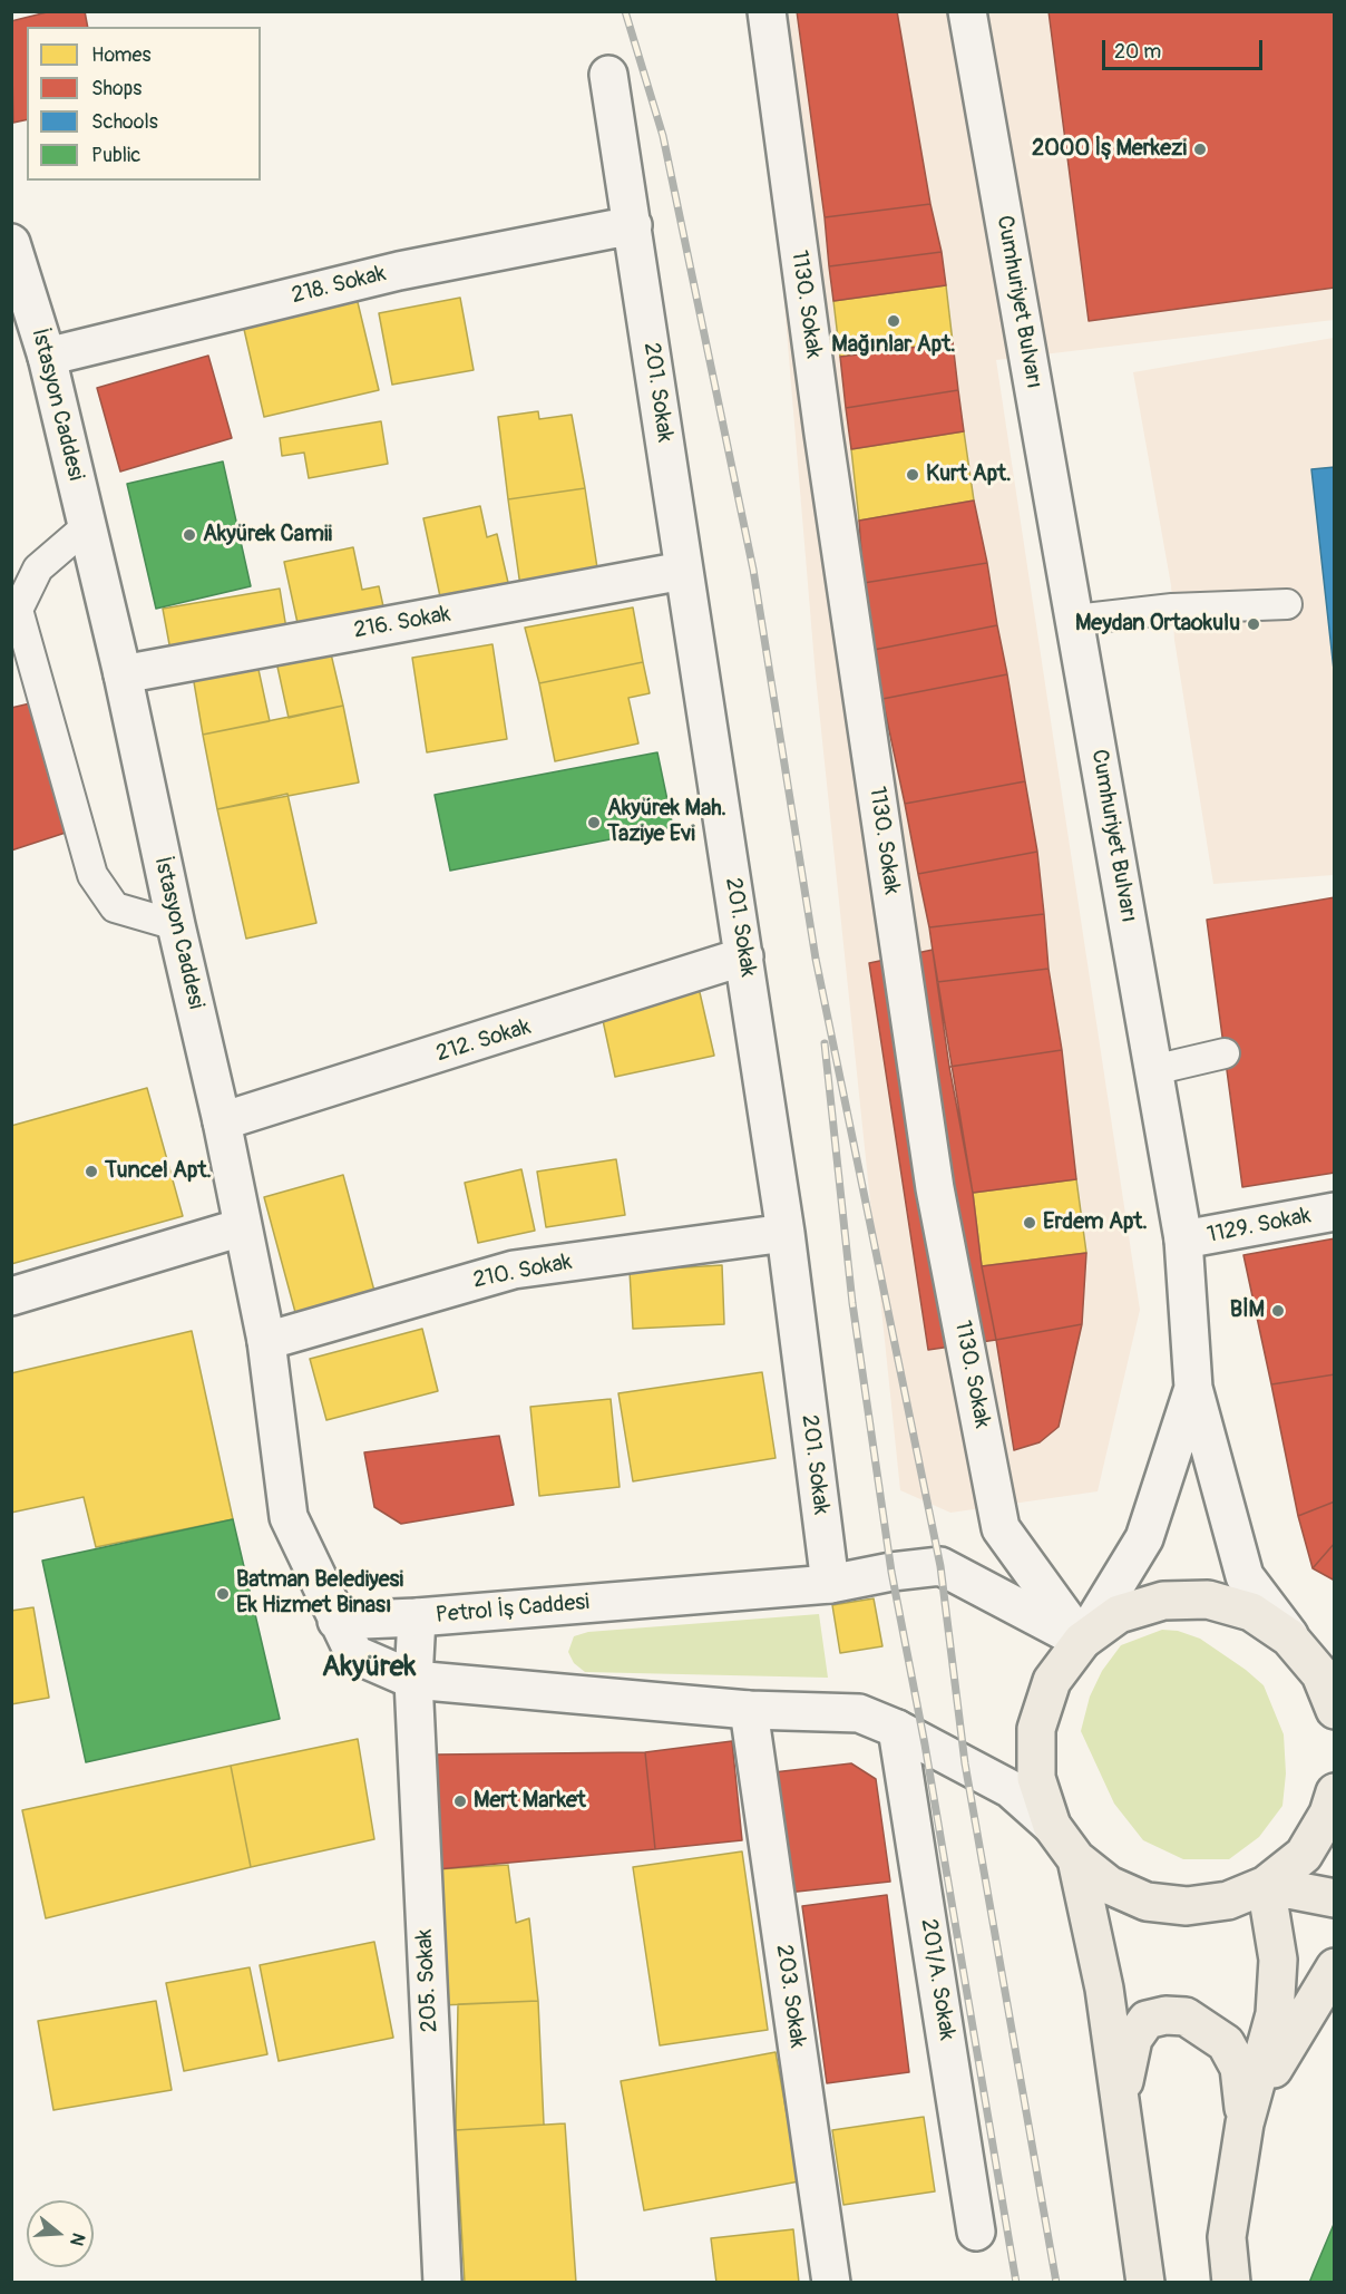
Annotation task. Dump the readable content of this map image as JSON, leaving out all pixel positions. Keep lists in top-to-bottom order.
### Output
{
  "streets": {
    "street": [
      "218. Sokak",
      "Cumhuriyet Bulvarı",
      "1130. Sokak",
      "201. Sokak",
      "İstasyon Caddesi",
      "216. Sokak",
      "212. Sokak",
      "1129. Sokak",
      "210. Sokak",
      "Petrol İş Caddesi",
      "201/A. Sokak",
      "205. Sokak",
      "203. Sokak"
    ]
  },
  "crossings": [
    ["218. Sokak", "201. Sokak"],
    ["218. Sokak", "İstasyon Caddesi"],
    ["Cumhuriyet Bulvarı", "1130. Sokak"],
    ["Cumhuriyet Bulvarı", "1129. Sokak"],
    ["Cumhuriyet Bulvarı", "Petrol İş Caddesi"],
    ["1130. Sokak", "Petrol İş Caddesi"],
    ["201. Sokak", "216. Sokak"],
    ["201. Sokak", "212. Sokak"],
    ["201. Sokak", "210. Sokak"],
    ["201. Sokak", "Petrol İş Caddesi"],
    ["İstasyon Caddesi", "216. Sokak"],
    ["İstasyon Caddesi", "212. Sokak"],
    ["İstasyon Caddesi", "210. Sokak"],
    ["İstasyon Caddesi", "Petrol İş Caddesi"],
    ["Petrol İş Caddesi", "205. Sokak"]
  ],
  "districts": ["Akyürek"],
  "places": [
    "2000 İş Merkezi",
    "Mağınlar Apt.",
    "Kurt Apt.",
    "Akyürek Camii",
    "Meydan Ortaokulu",
    "Akyürek Mah. Taziye Evi",
    "Tuncel Apt.",
    "Erdem Apt.",
    "BİM",
    "Batman Belediyesi Ek Hizmet Binası",
    "Mert Market"
  ],
  "legend": [
    "Homes",
    "Shops",
    "Schools",
    "Public"
  ],
  "scale_bar": "20 m",
  "north": "right"
}
